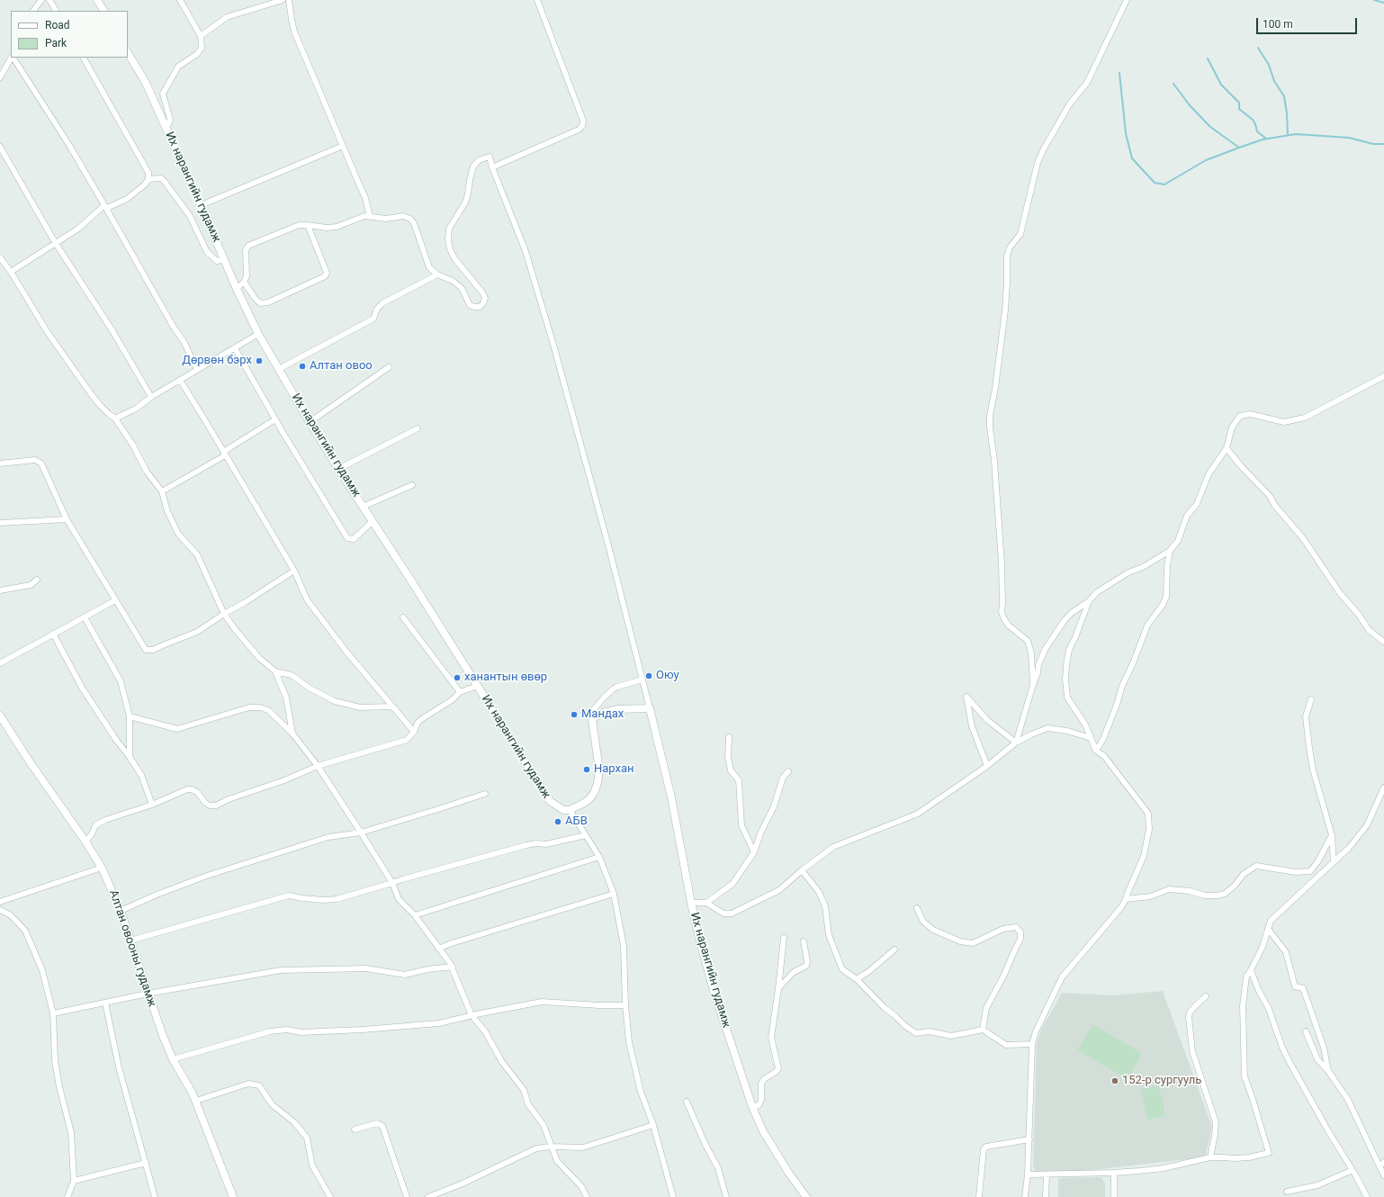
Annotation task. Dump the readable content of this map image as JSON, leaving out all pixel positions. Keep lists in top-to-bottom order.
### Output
{
  "streets": {
    "main road": ["Их нарангийн гудамж", "Алтан овооны гудамж"]
  },
  "places": [
    "Дөрвөн бэрх",
    "Алтан овоо",
    "Оюу",
    "ханантын өвөр",
    "Мандах",
    "Нархан",
    "АБВ",
    "152-р сургууль"
  ],
  "legend": ["Road", "Park"],
  "scale_bar": "100 m"
}
